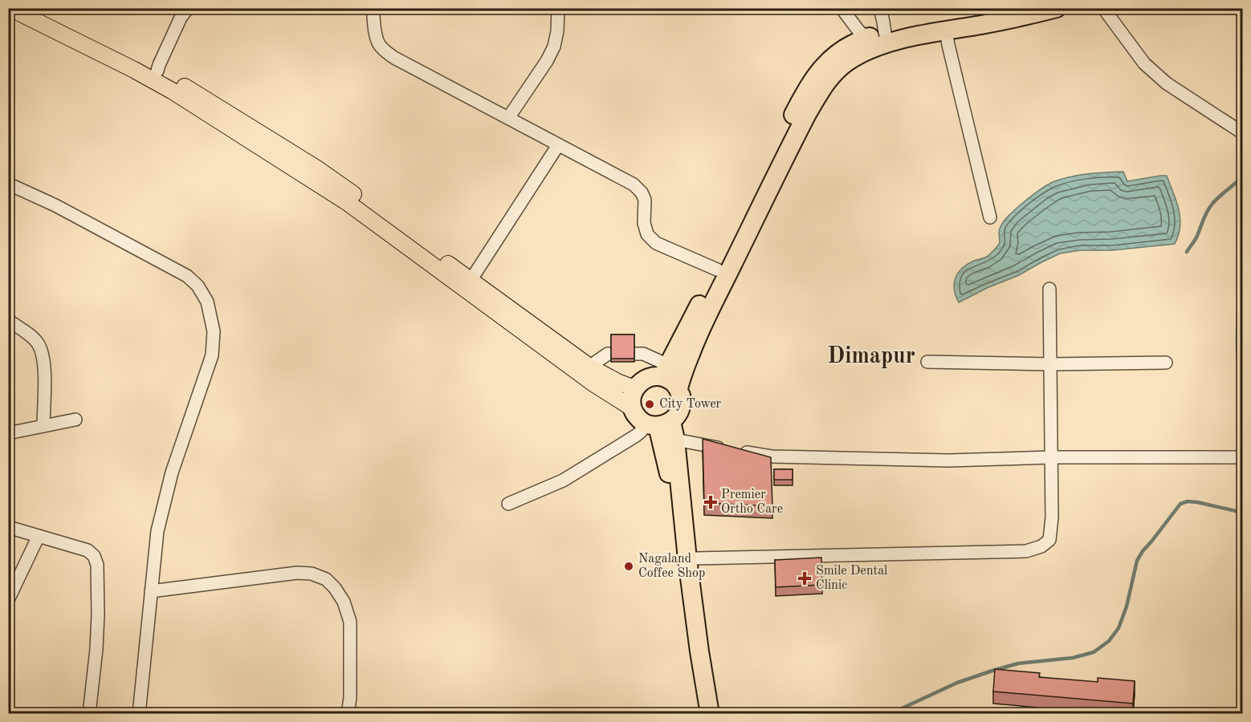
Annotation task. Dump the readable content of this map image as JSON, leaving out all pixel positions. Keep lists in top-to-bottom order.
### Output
{
  "districts": ["Dimapur"],
  "places": {
    "other": ["City Tower", "Nagaland Coffee Shop"],
    "health": ["Premier Ortho Care", "Smile Dental Clinic"]
  }
}
